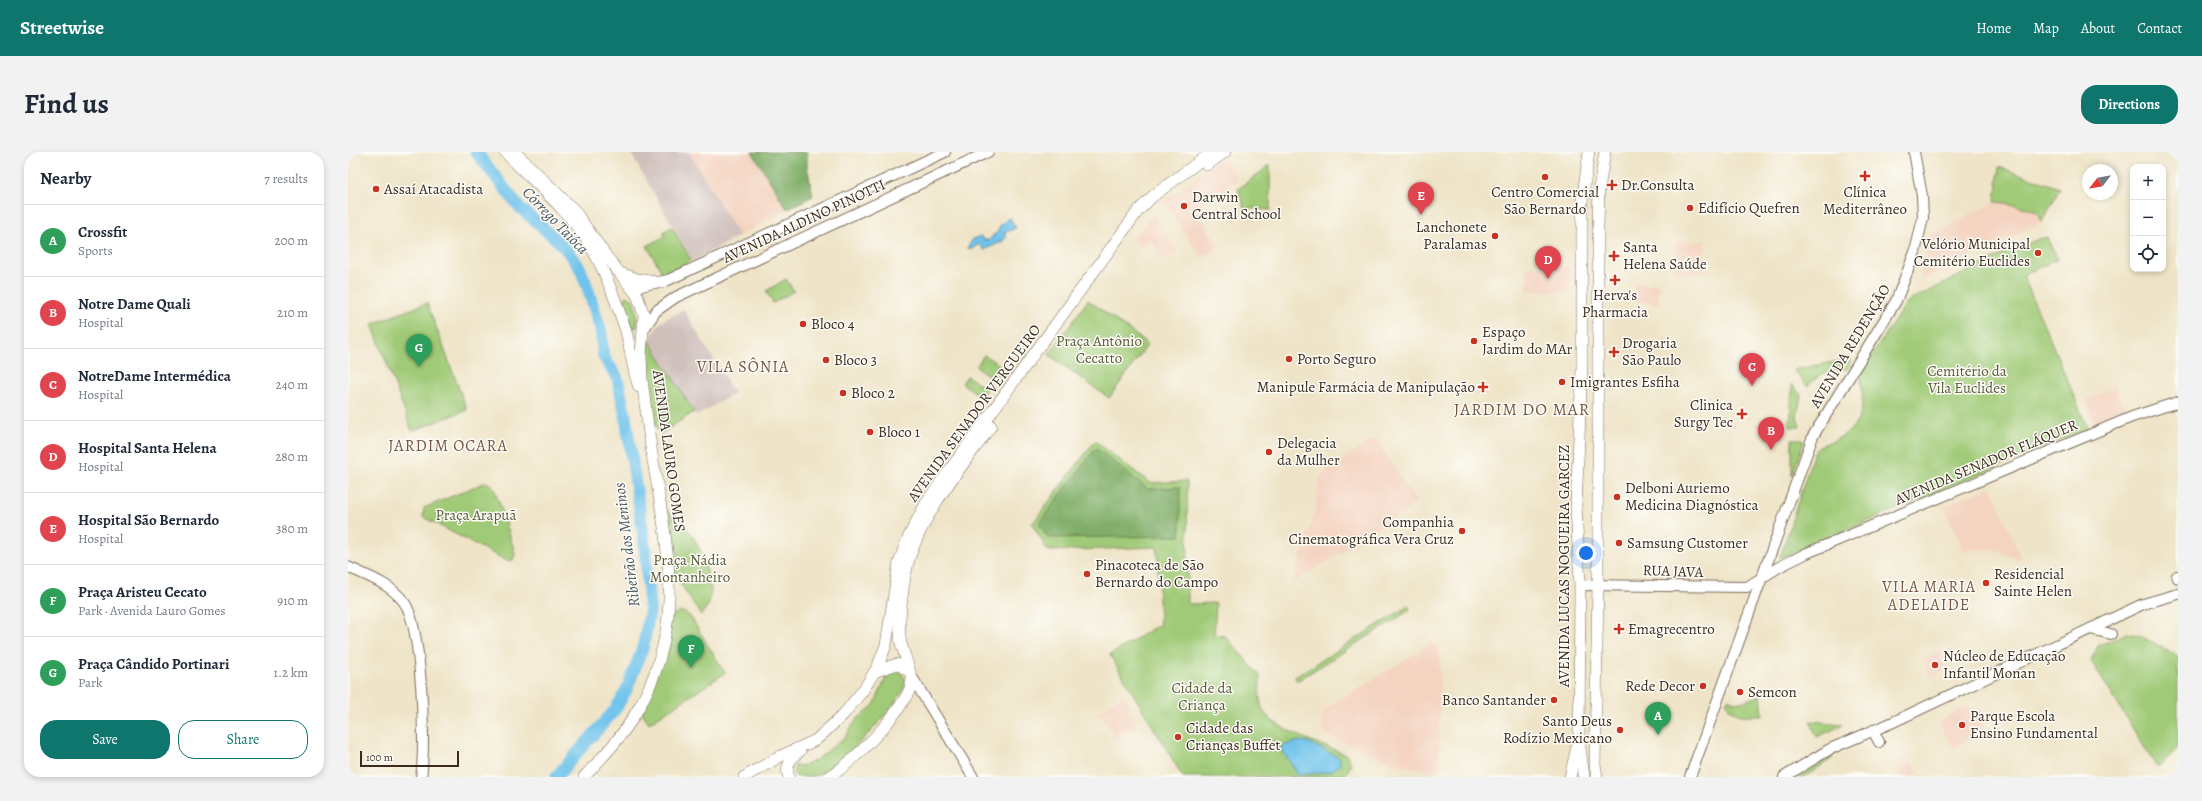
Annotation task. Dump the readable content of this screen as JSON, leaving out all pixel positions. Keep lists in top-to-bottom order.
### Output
{
  "streets": {
    "main road": ["AVENIDA SENADOR VERGUEIRO", "AVENIDA LAURO GOMES", "AVENIDA LUCAS NOGUEIRA GARCEZ"],
    "street": [
      "AVENIDA ALDINO PINOTTI",
      "AVENIDA REDENÇÃO",
      "AVENIDA SENADOR FLÁQUER",
      "RUA JAVA"
    ]
  },
  "crossings": [
    ["AVENIDA ALDINO PINOTTI", "AVENIDA LAURO GOMES"],
    ["AVENIDA REDENÇÃO", "AVENIDA SENADOR FLÁQUER"],
    ["AVENIDA REDENÇÃO", "RUA JAVA"],
    ["AVENIDA SENADOR FLÁQUER", "RUA JAVA"],
    ["AVENIDA LUCAS NOGUEIRA GARCEZ", "RUA JAVA"]
  ],
  "districts": [
    "VILA SÔNIA",
    "JARDIM DO MAR",
    "JARDIM OCARA",
    "VILA MARIA ADELAIDE"
  ],
  "water": ["Córrego Taióca", "Ribeirão dos Meninos"],
  "parks": [
    "Praça Antônio Cecatto",
    "Cemitério da Vila Euclides",
    "Praça Arapuã",
    "Praça Nádia Montanheiro",
    "Cidade da Criança"
  ],
  "places": {
    "health": [
      "Clínica Mediterrâneo",
      "Dr.Consulta",
      "Santa Helena Saúde",
      "Herva's Pharmacia",
      "Drogaria São Paulo",
      "Manipule Farmácia de Manipulação",
      "Clinica Surgy Tec",
      "Emagrecentro"
    ],
    "other": [
      "Centro Comercial São Bernardo",
      "Assaí Atacadista",
      "Darwin Central School",
      "Edifício Quefren",
      "Lanchonete Paralamas",
      "Velório Municipal Cemitério Euclides",
      "Bloco 4",
      "Espaço Jardim do MAr",
      "Porto Seguro",
      "Bloco 3",
      "Imigrantes Esfiha",
      "Bloco 2",
      "Bloco 1",
      "Delegacia da Mulher",
      "Delboni Auriemo Medicina Diagnóstica",
      "Companhia Cinematográfica Vera Cruz",
      "Samsung Customer",
      "Pinacoteca de São Bernardo do Campo",
      "Residencial Sainte Helen",
      "Núcleo de Educação Infantil Monan",
      "Rede Decor",
      "Semcon",
      "Banco Santander",
      "Parque Escola Ensino Fundamental",
      "Santo Deus Rodízio Mexicano",
      "Cidade das Crianças Buffet"
    ]
  },
  "scale_bar": "100 m",
  "north": "bottom left",
  "page": {
    "header": "Streetwise",
    "nav": [
      "Home",
      "Map",
      "About",
      "Contact"
    ],
    "title": "Find us",
    "buttons": [
      "Directions",
      ["Save", "Share"]
    ],
    "heading": ["Nearby", "7 results"],
    "map_buttons": ["+", "−"],
    "pins": [
      "E",
      "D",
      "G",
      "C",
      "B",
      "F",
      "A"
    ],
    "list": [
      {
        "mark": "A",
        "name": "Crossfit",
        "note": "Sports",
        "value": "200 m"
      },
      {
        "mark": "B",
        "name": "Notre Dame Quali",
        "note": "Hospital",
        "value": "210 m"
      },
      {
        "mark": "C",
        "name": "NotreDame Intermédica",
        "note": "Hospital",
        "value": "240 m"
      },
      {
        "mark": "D",
        "name": "Hospital Santa Helena",
        "note": "Hospital",
        "value": "280 m"
      },
      {
        "mark": "E",
        "name": "Hospital São Bernardo",
        "note": "Hospital",
        "value": "380 m"
      },
      {
        "mark": "F",
        "name": "Praça Aristeu Cecato",
        "note": "Park · Avenida Lauro Gomes",
        "value": "910 m"
      },
      {
        "mark": "G",
        "name": "Praça Cândido Portinari",
        "note": "Park",
        "value": "1.2 km"
      }
    ],
    "scale": "100 m"
  }
}
